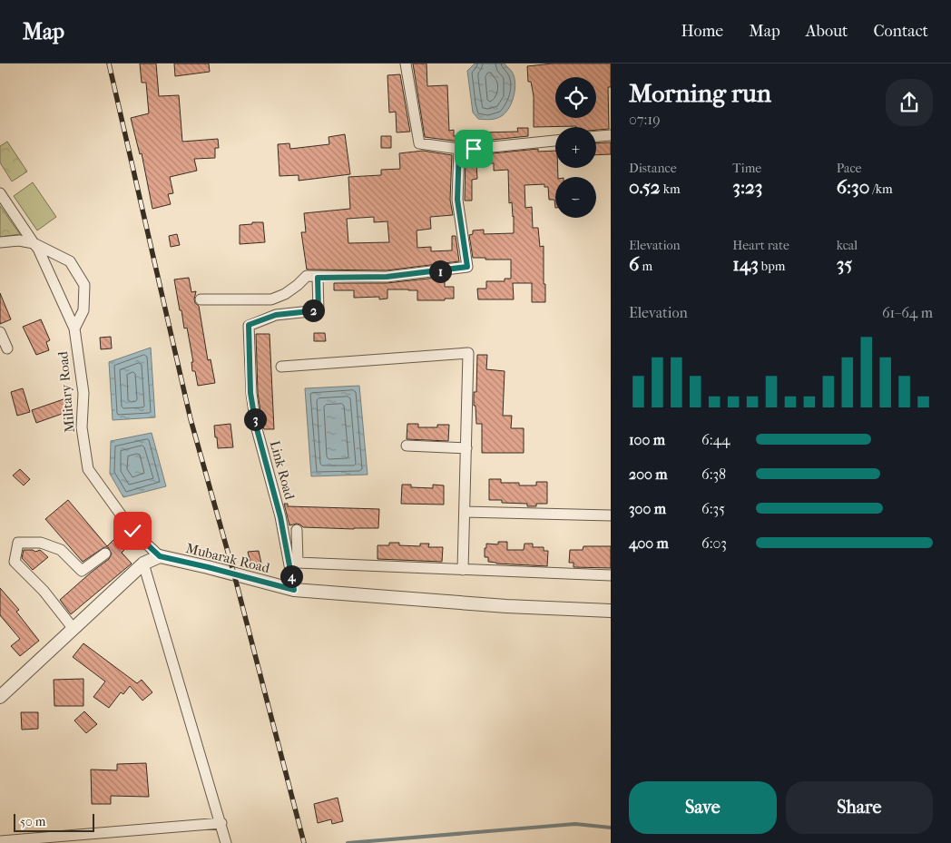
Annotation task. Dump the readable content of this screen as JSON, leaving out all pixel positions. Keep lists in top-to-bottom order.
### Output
{
  "streets": {
    "street": ["Military Road", "Link Road", "Mubarak Road"]
  },
  "crossings": [
    ["Military Road", "Mubarak Road"],
    ["Link Road", "Mubarak Road"]
  ],
  "scale_bar": "50 m",
  "page": {
    "header": "Map",
    "nav": [
      "Home",
      "Map",
      "About",
      "Contact"
    ],
    "heading": ["Morning run", "07:19"],
    "map_buttons": ["+", "−"],
    "stats": [
      ["Distance", "0.52 km"],
      ["Time", "3:23"],
      ["Pace", "6:30 /km"],
      ["Elevation", "6 m"],
      ["Heart rate", "143 bpm"],
      ["kcal", "35"]
    ],
    "pins": [
      "1",
      "2",
      "3",
      "4"
    ],
    "chart": ["Elevation", "61–64 m"],
    "list": [
      {
        "name": "100 m",
        "note": "6:44"
      },
      {
        "name": "200 m",
        "note": "6:38"
      },
      {
        "name": "300 m",
        "note": "6:35"
      },
      {
        "name": "400 m",
        "note": "6:03"
      }
    ],
    "buttons": ["Save", "Share"],
    "scale": "50 m"
  }
}
